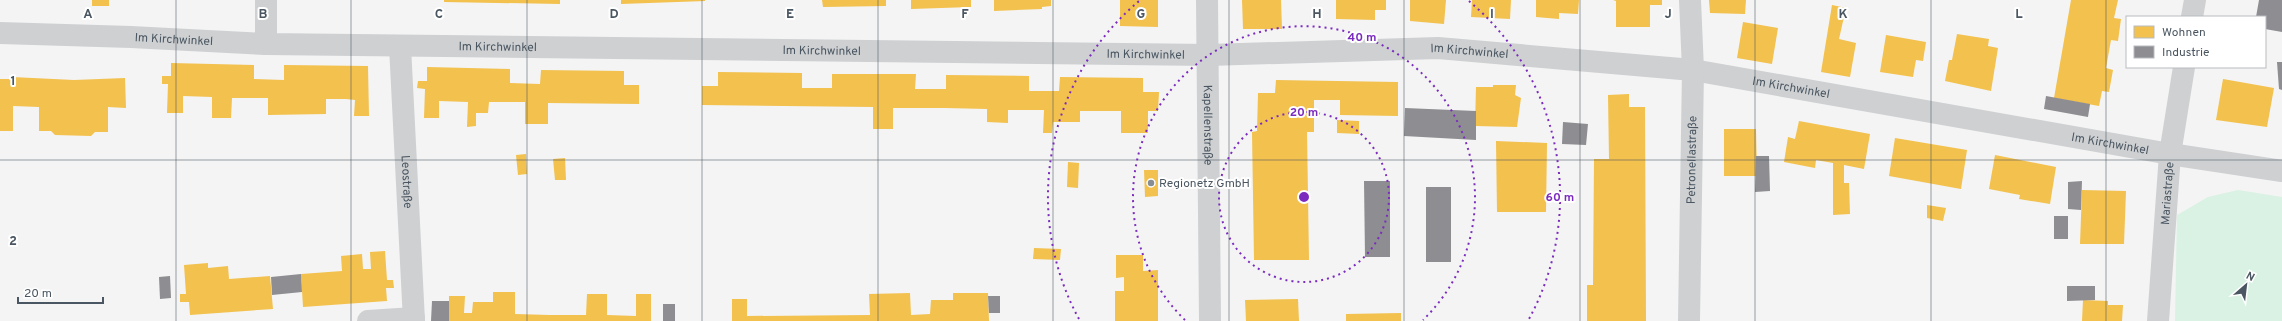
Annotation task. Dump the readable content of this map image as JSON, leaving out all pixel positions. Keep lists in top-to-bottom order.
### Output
{
  "streets": {
    "street": [
      "Im Kirchwinkel",
      "Kapellenstraße",
      "Petronellastraße",
      "Leostraße",
      "Mariastraße"
    ]
  },
  "crossings": [
    ["Im Kirchwinkel", "Kapellenstraße"],
    ["Im Kirchwinkel", "Petronellastraße"],
    ["Im Kirchwinkel", "Leostraße"],
    ["Im Kirchwinkel", "Mariastraße"]
  ],
  "places": ["Regionetz GmbH"],
  "legend": ["Wohnen", "Industrie"],
  "scale_bar": "20 m",
  "north": "top right",
  "grid": {
    "columns": [
      "A",
      "B",
      "C",
      "D",
      "E",
      "F",
      "G",
      "H",
      "I",
      "J",
      "K",
      "L"
    ],
    "rows": ["1", "2"]
  },
  "rings": ["40 m", "20 m", "60 m"]
}
